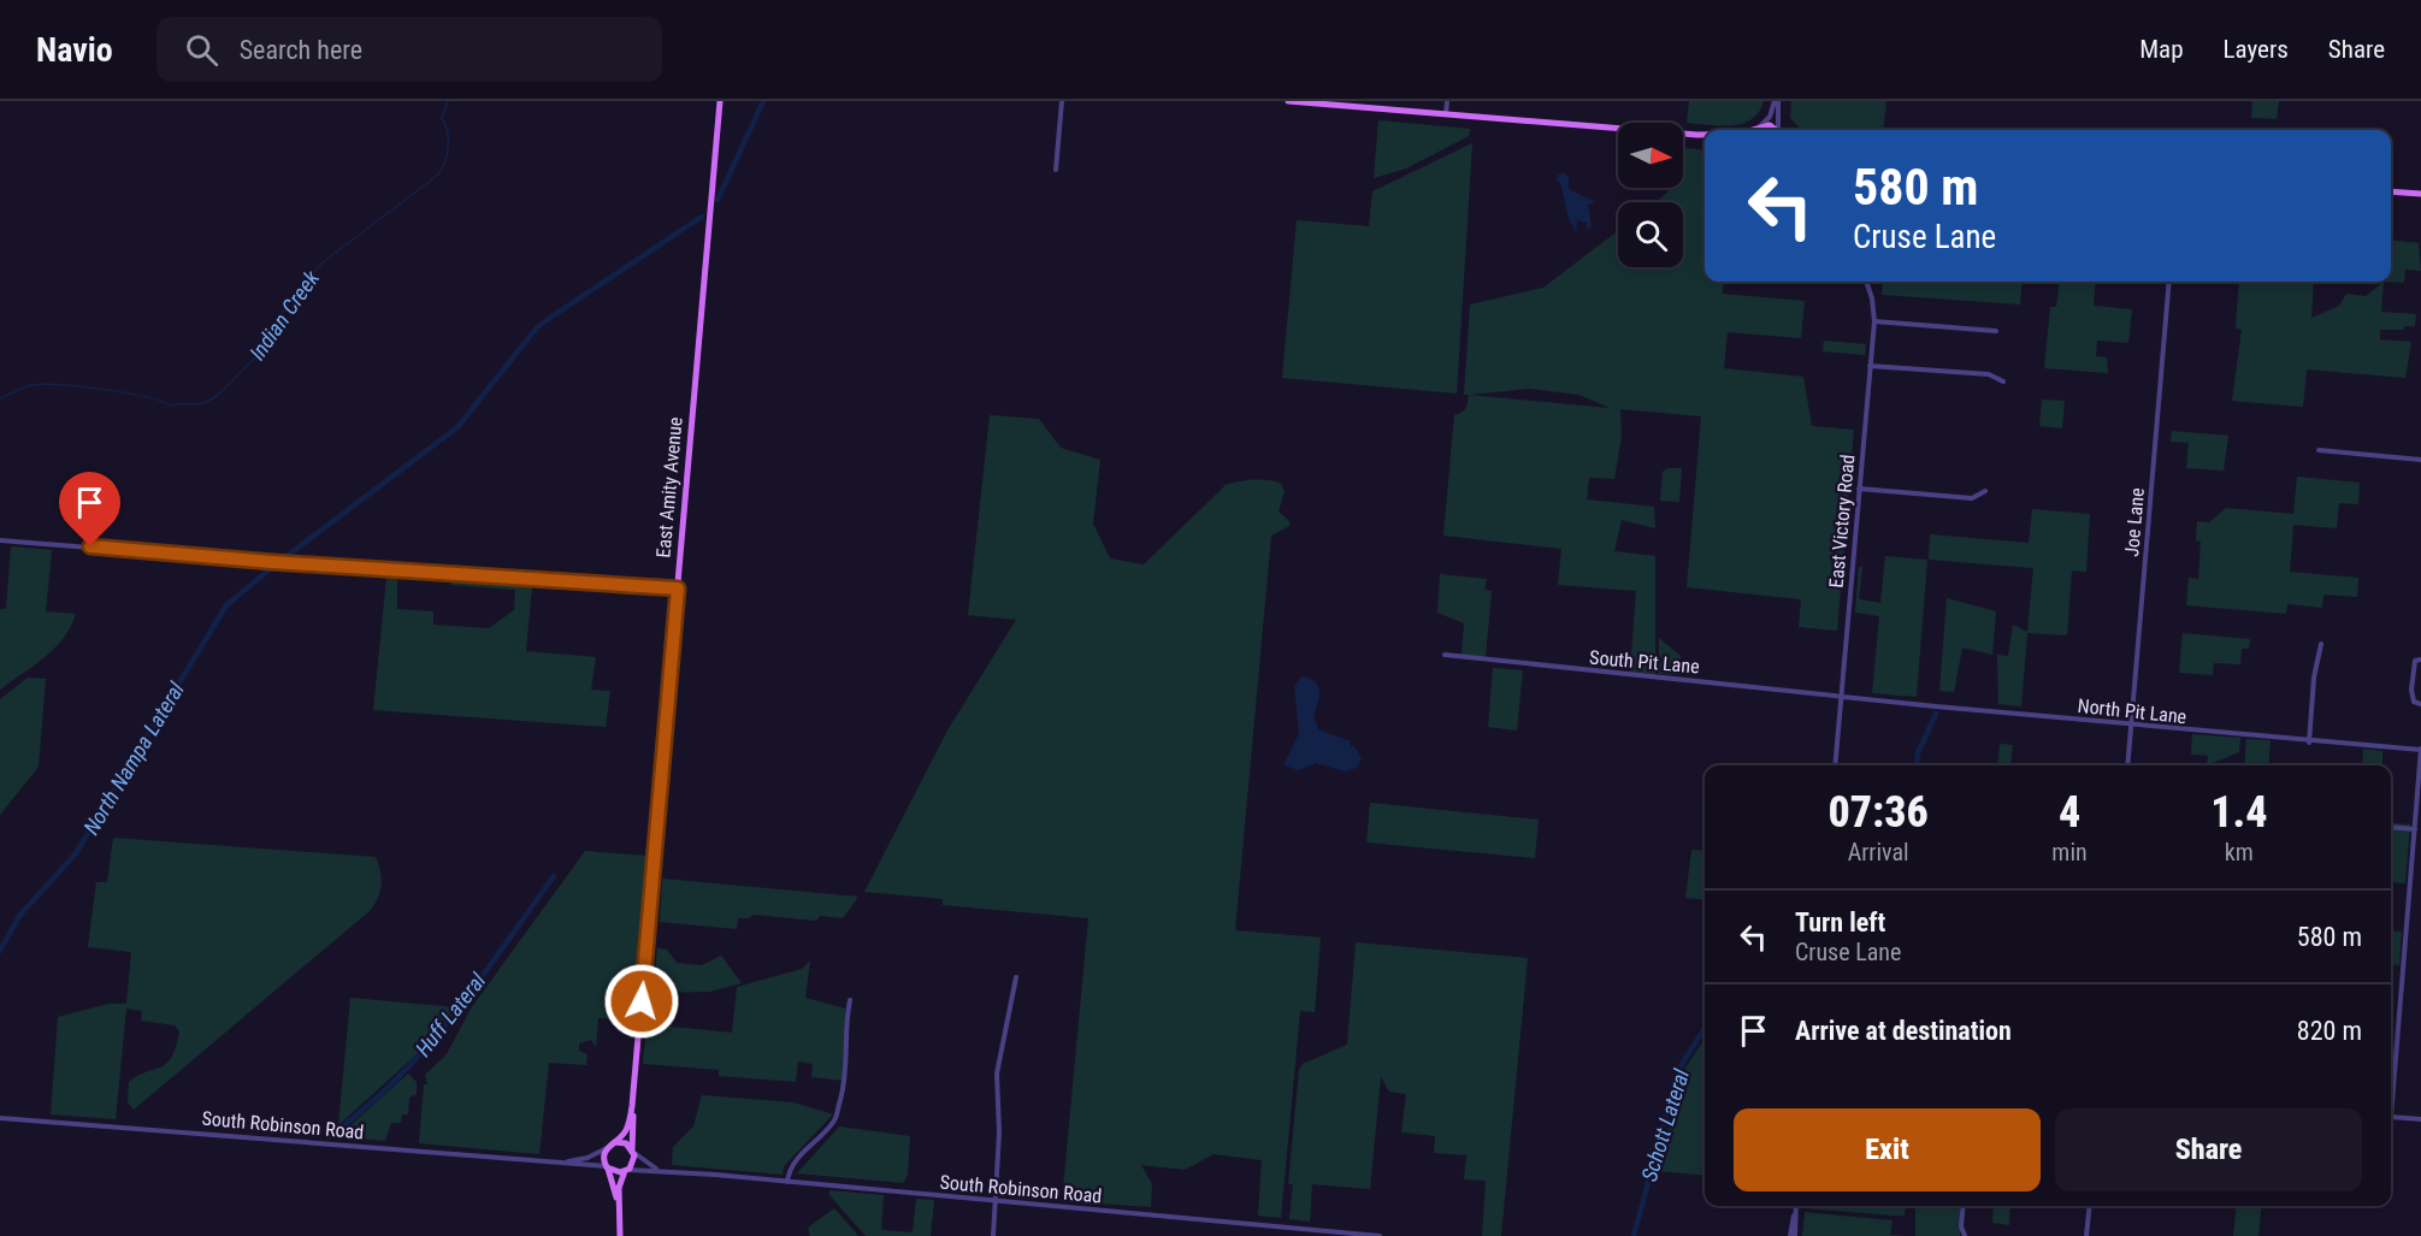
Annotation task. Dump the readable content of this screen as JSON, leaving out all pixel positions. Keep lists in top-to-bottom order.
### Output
{
  "streets": {
    "main road": ["East Amity Avenue"],
    "street": [
      "East Victory Road",
      "Joe Lane",
      "South Pit Lane",
      "North Pit Lane",
      "South Robinson Road"
    ]
  },
  "crossings": [
    ["East Amity Avenue", "South Robinson Road"],
    ["East Victory Road", "South Pit Lane"],
    ["East Victory Road", "North Pit Lane"],
    ["Joe Lane", "North Pit Lane"],
    ["South Pit Lane", "North Pit Lane"]
  ],
  "water": [
    "Indian Creek",
    "North Nampa Lateral",
    "Huff Lateral",
    "Schott Lateral"
  ],
  "north": "right",
  "page": {
    "header": "Navio",
    "search": "Search here",
    "nav": ["Map", "Layers", "Share"],
    "turn": ["580 m", "Cruse Lane"],
    "eta": [
      "07:36",
      "Arrival",
      "4",
      "min",
      "1.4",
      "km"
    ],
    "list": [
      {
        "name": "Turn left",
        "note": "Cruse Lane",
        "value": "580 m"
      },
      {
        "name": "Arrive at destination",
        "value": "820 m"
      }
    ],
    "buttons": ["Exit", "Share"]
  }
}
